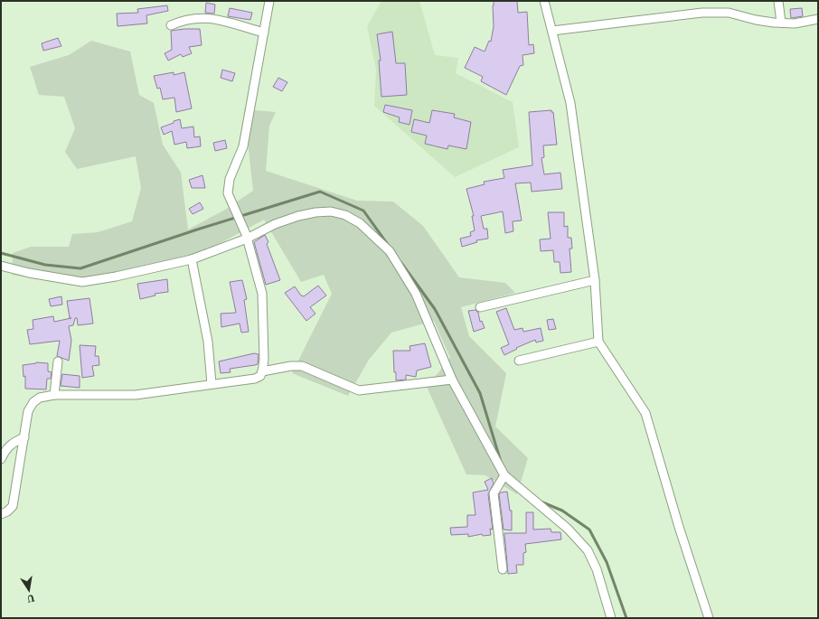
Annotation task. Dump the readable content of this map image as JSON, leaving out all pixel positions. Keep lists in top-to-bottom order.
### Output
{
  "north": "bottom"
}
